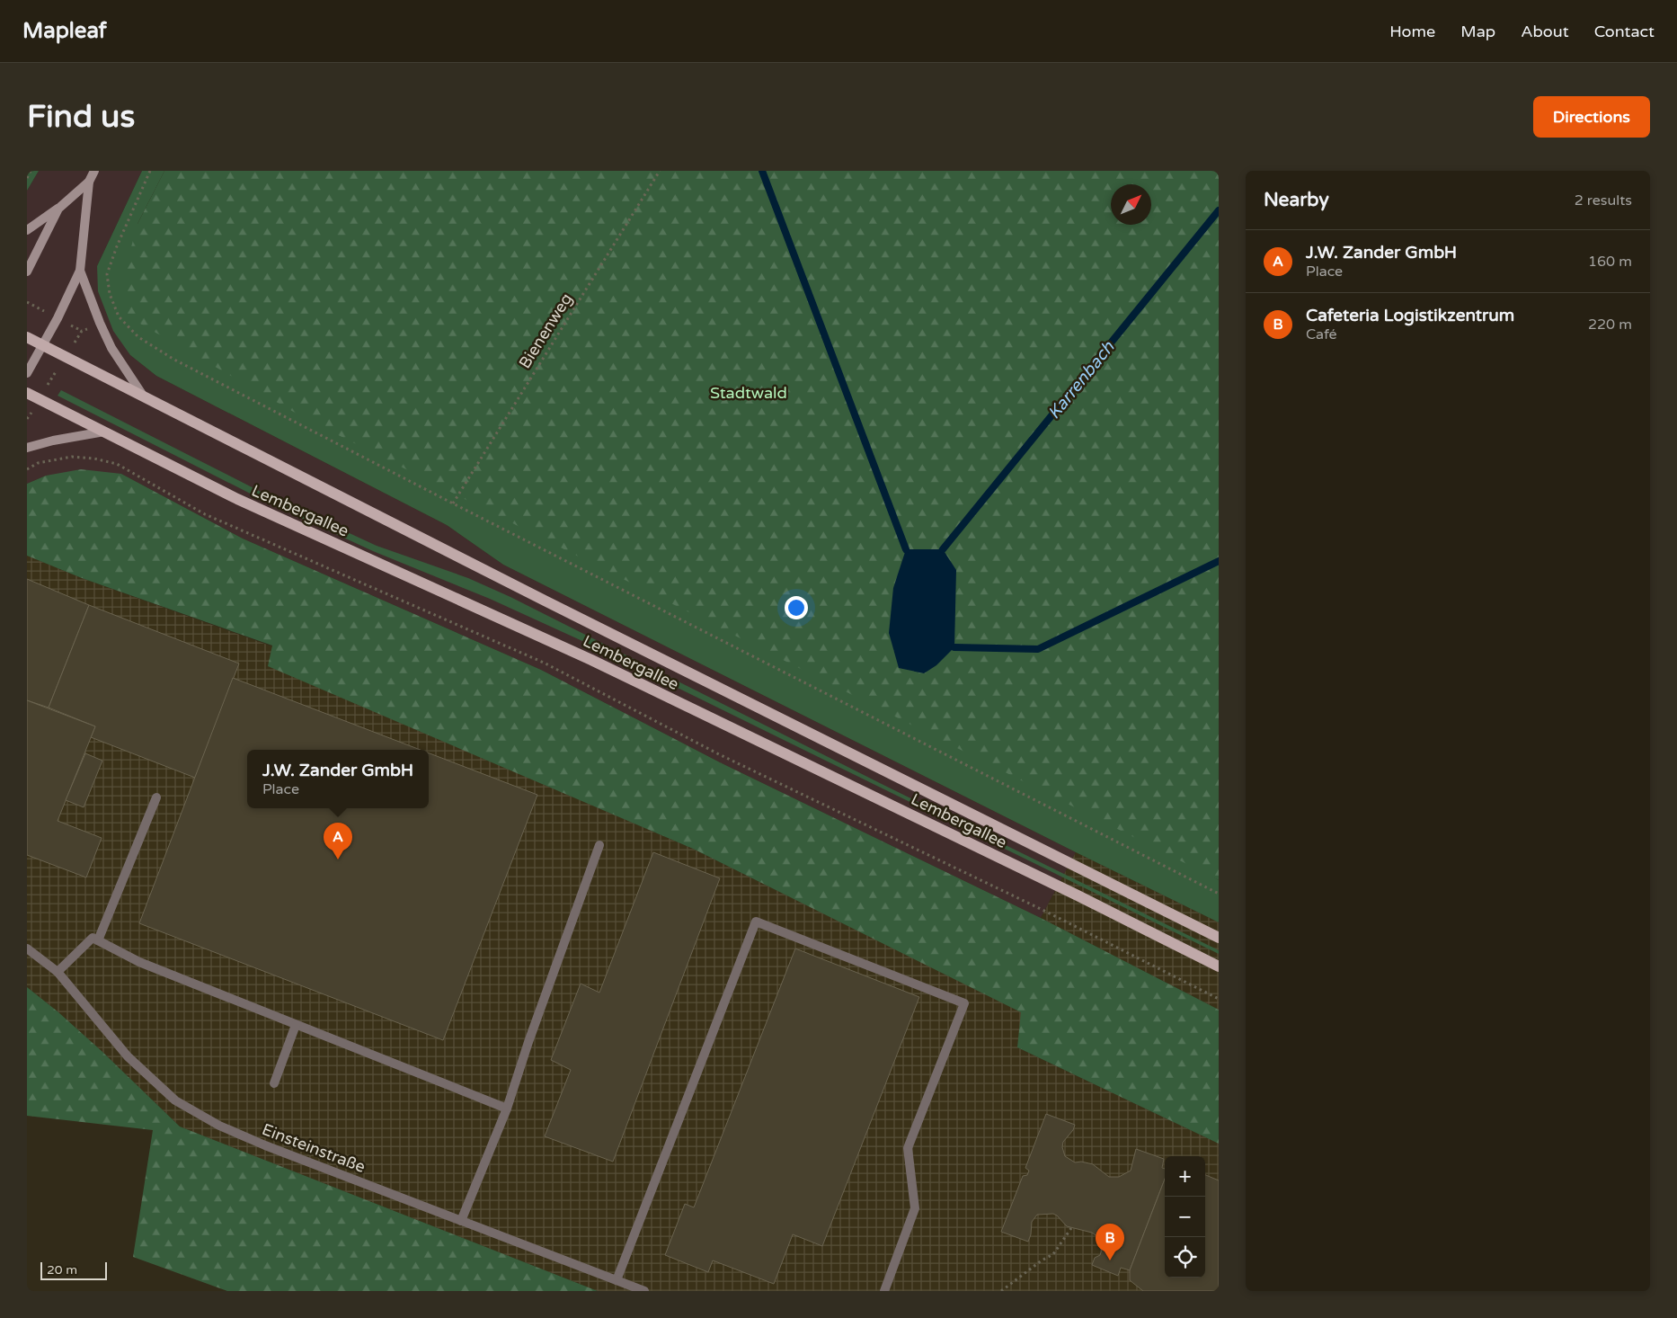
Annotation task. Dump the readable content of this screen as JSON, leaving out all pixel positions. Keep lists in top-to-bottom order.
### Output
{
  "streets": {
    "main road": ["Lembergallee"],
    "street": ["Einsteinstraße"],
    "path": ["Bienenweg"]
  },
  "water": ["Karrenbach"],
  "parks": ["Stadtwald"],
  "scale_bar": "20 m",
  "north": "top right",
  "page": {
    "header": "Mapleaf",
    "nav": [
      "Home",
      "Map",
      "About",
      "Contact"
    ],
    "buttons": "Directions",
    "title": "Find us",
    "heading": ["Nearby", "2 results"],
    "list": [
      {
        "mark": "A",
        "name": "J.W. Zander GmbH",
        "note": "Place",
        "value": "160 m"
      },
      {
        "mark": "B",
        "name": "Cafeteria Logistikzentrum",
        "note": "Café",
        "value": "220 m"
      }
    ],
    "popup": ["J.W. Zander GmbH", "Place"],
    "pins": ["A", "B"],
    "map_buttons": ["+", "−"],
    "scale": "20 m"
  }
}
